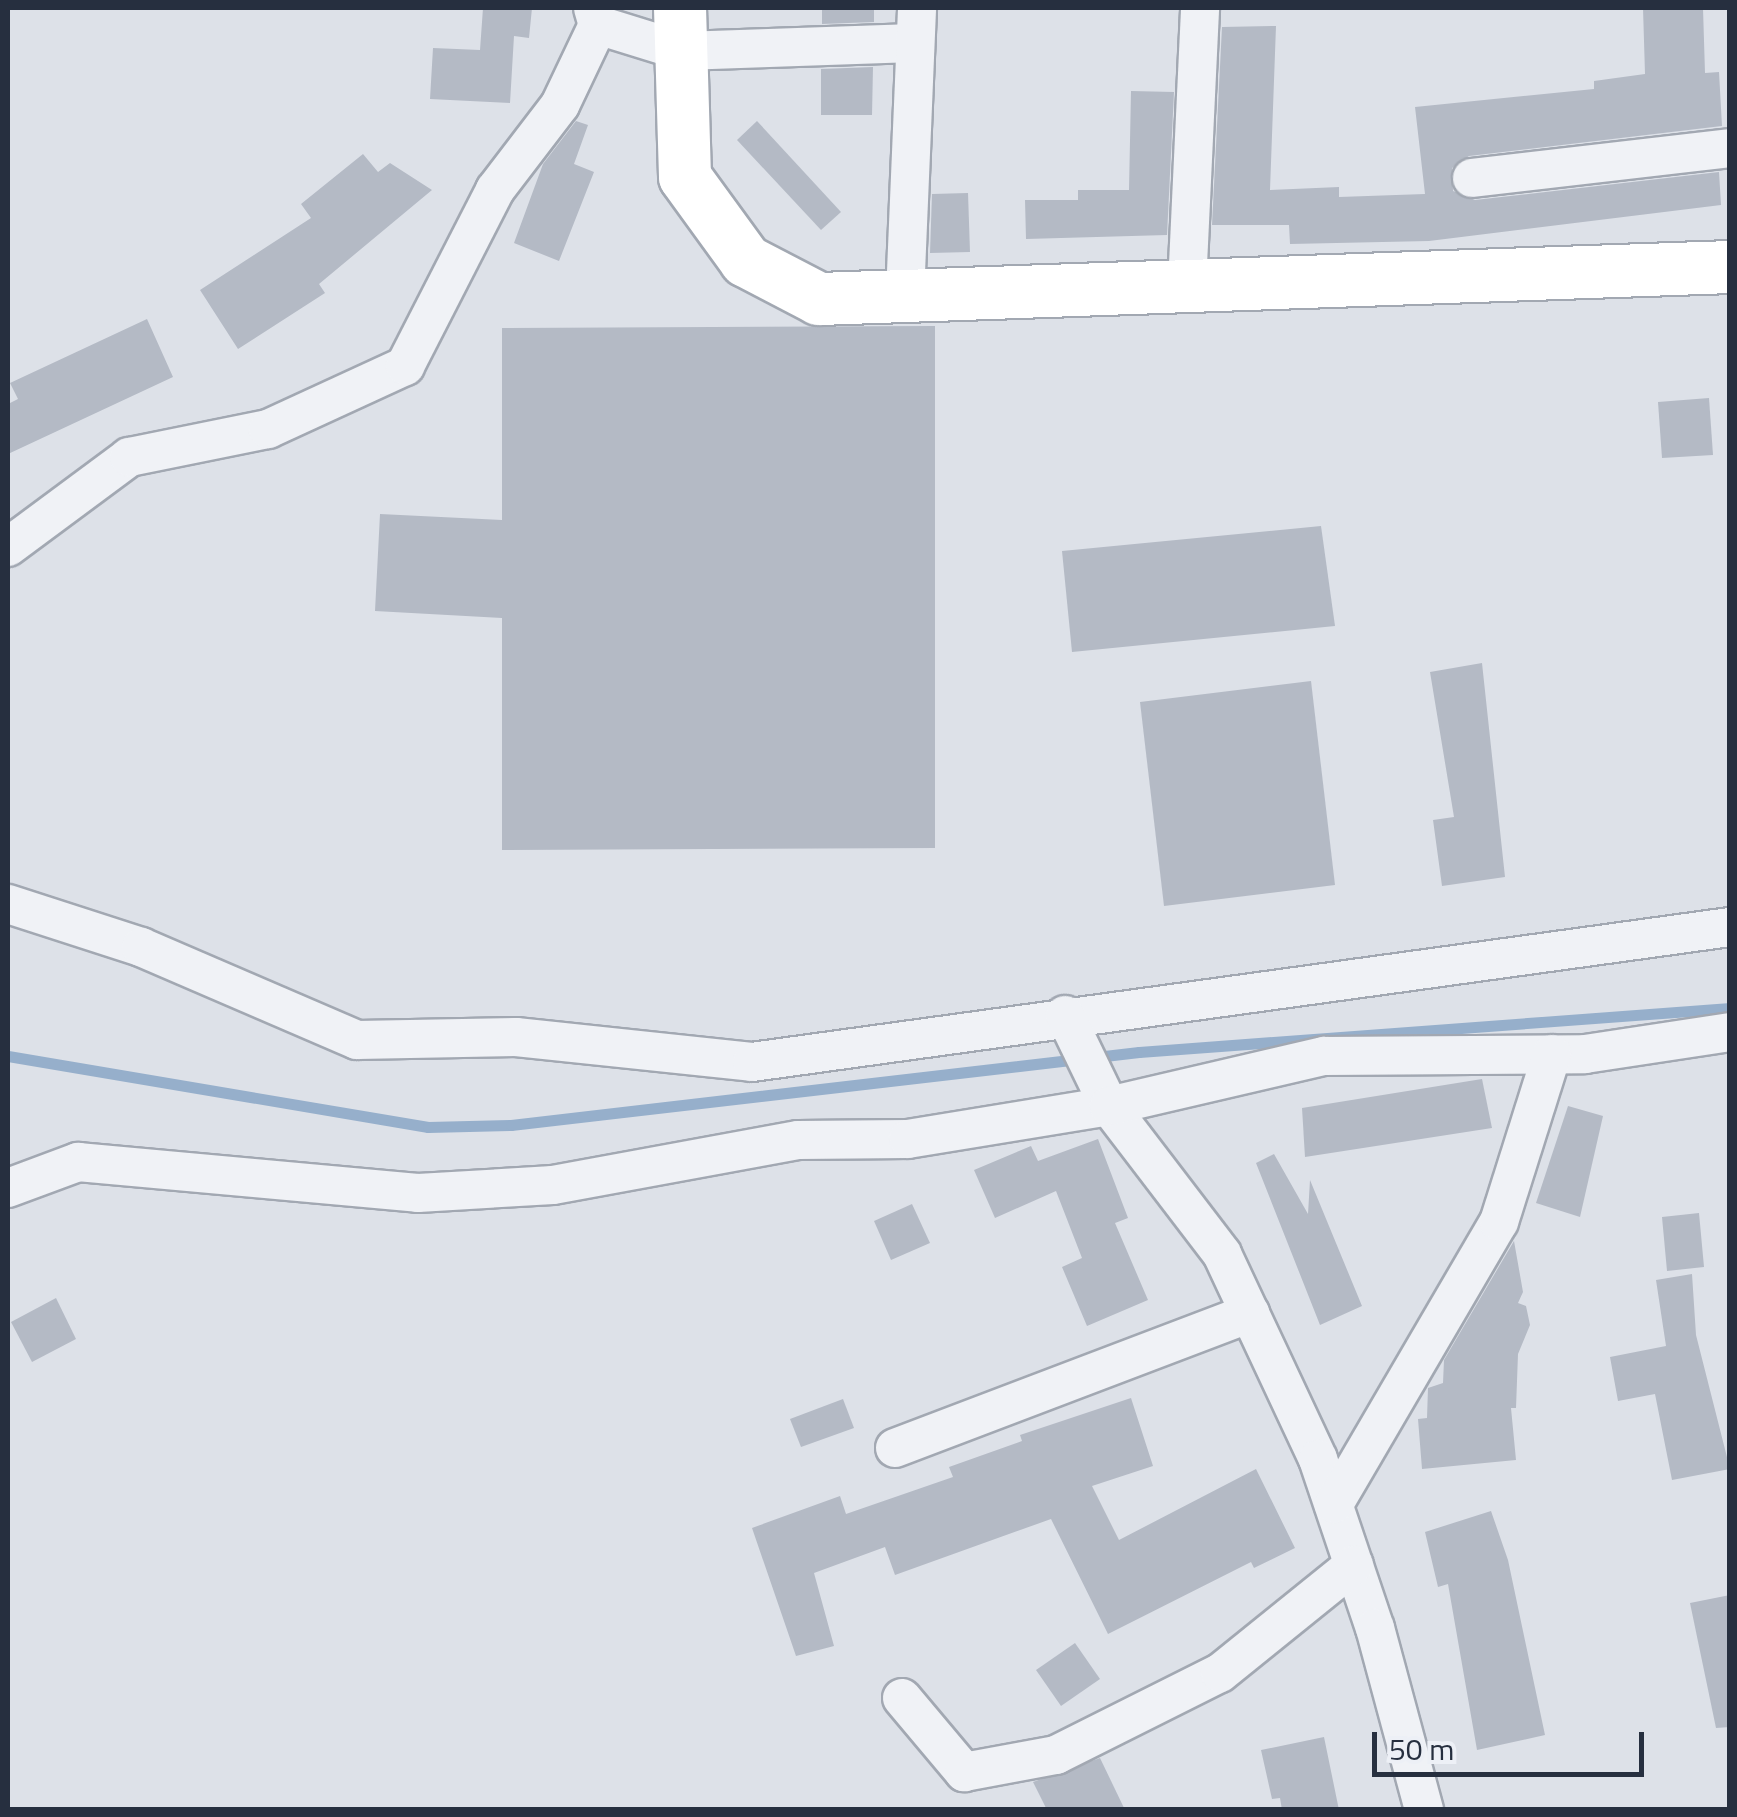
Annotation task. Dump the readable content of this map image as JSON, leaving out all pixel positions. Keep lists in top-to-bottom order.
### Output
{
  "scale_bar": "50 m"
}
